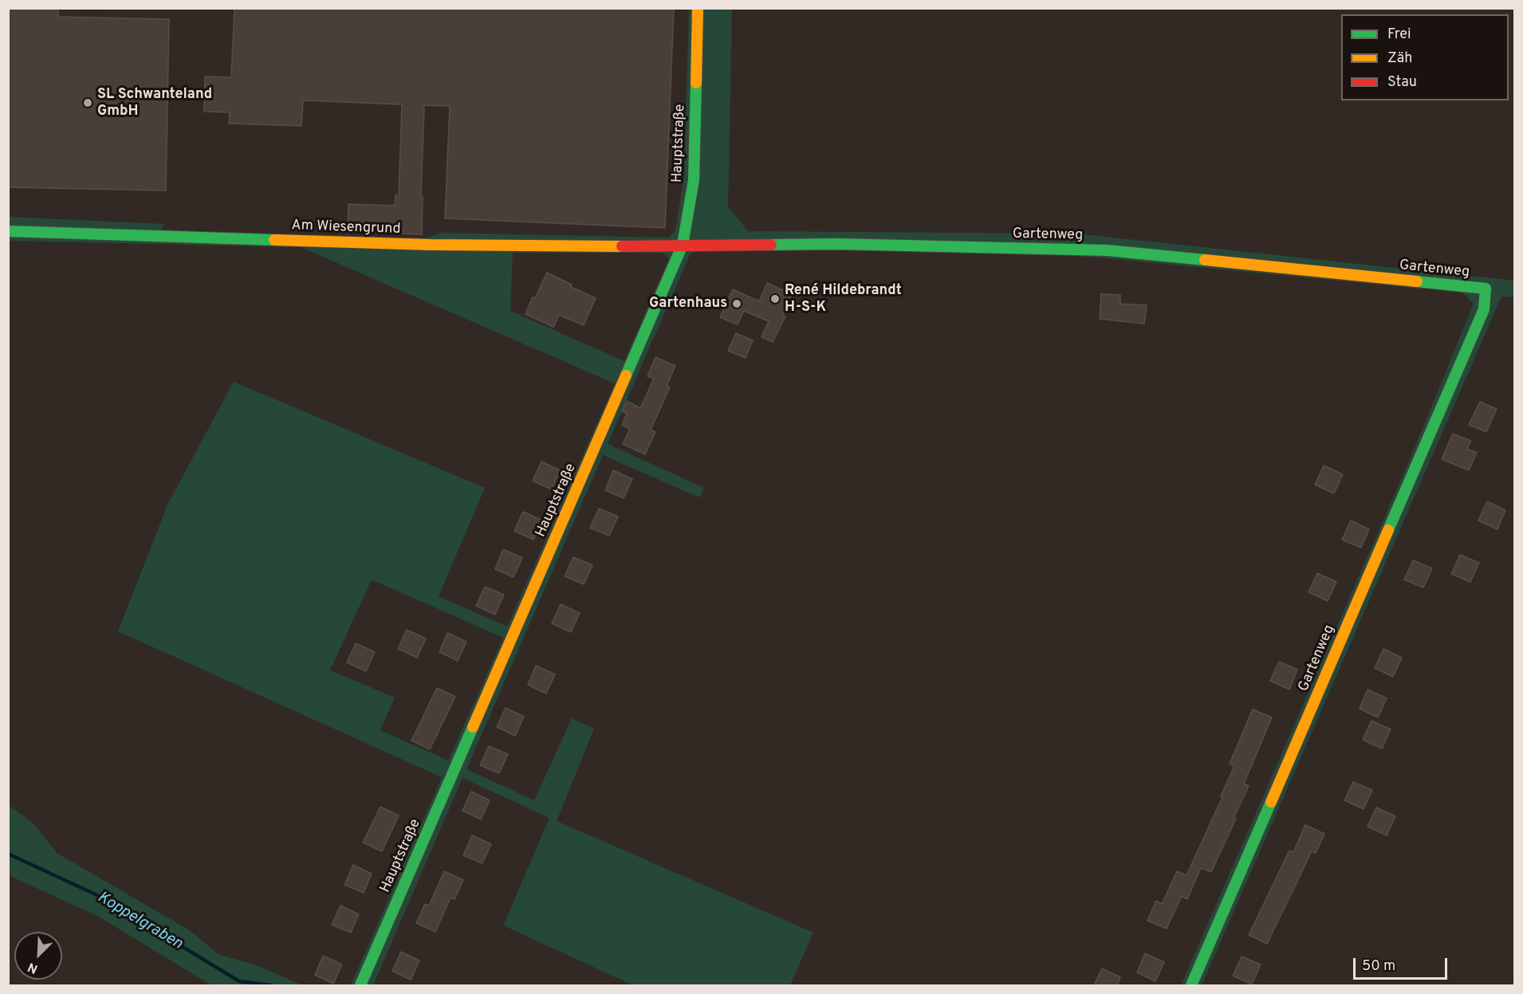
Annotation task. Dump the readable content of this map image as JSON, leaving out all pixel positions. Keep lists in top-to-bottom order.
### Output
{
  "streets": {
    "street": ["Hauptstraße", "Am Wiesengrund", "Gartenweg"]
  },
  "crossings": [
    ["Hauptstraße", "Am Wiesengrund"],
    ["Hauptstraße", "Gartenweg"],
    ["Am Wiesengrund", "Gartenweg"]
  ],
  "water": ["Koppelgraben"],
  "places": ["SL Schwanteland GmbH", "René Hildebrandt H-S-K", "Gartenhaus"],
  "legend": ["Frei", "Zäh", "Stau"],
  "scale_bar": "50 m",
  "north": "bottom left"
}
